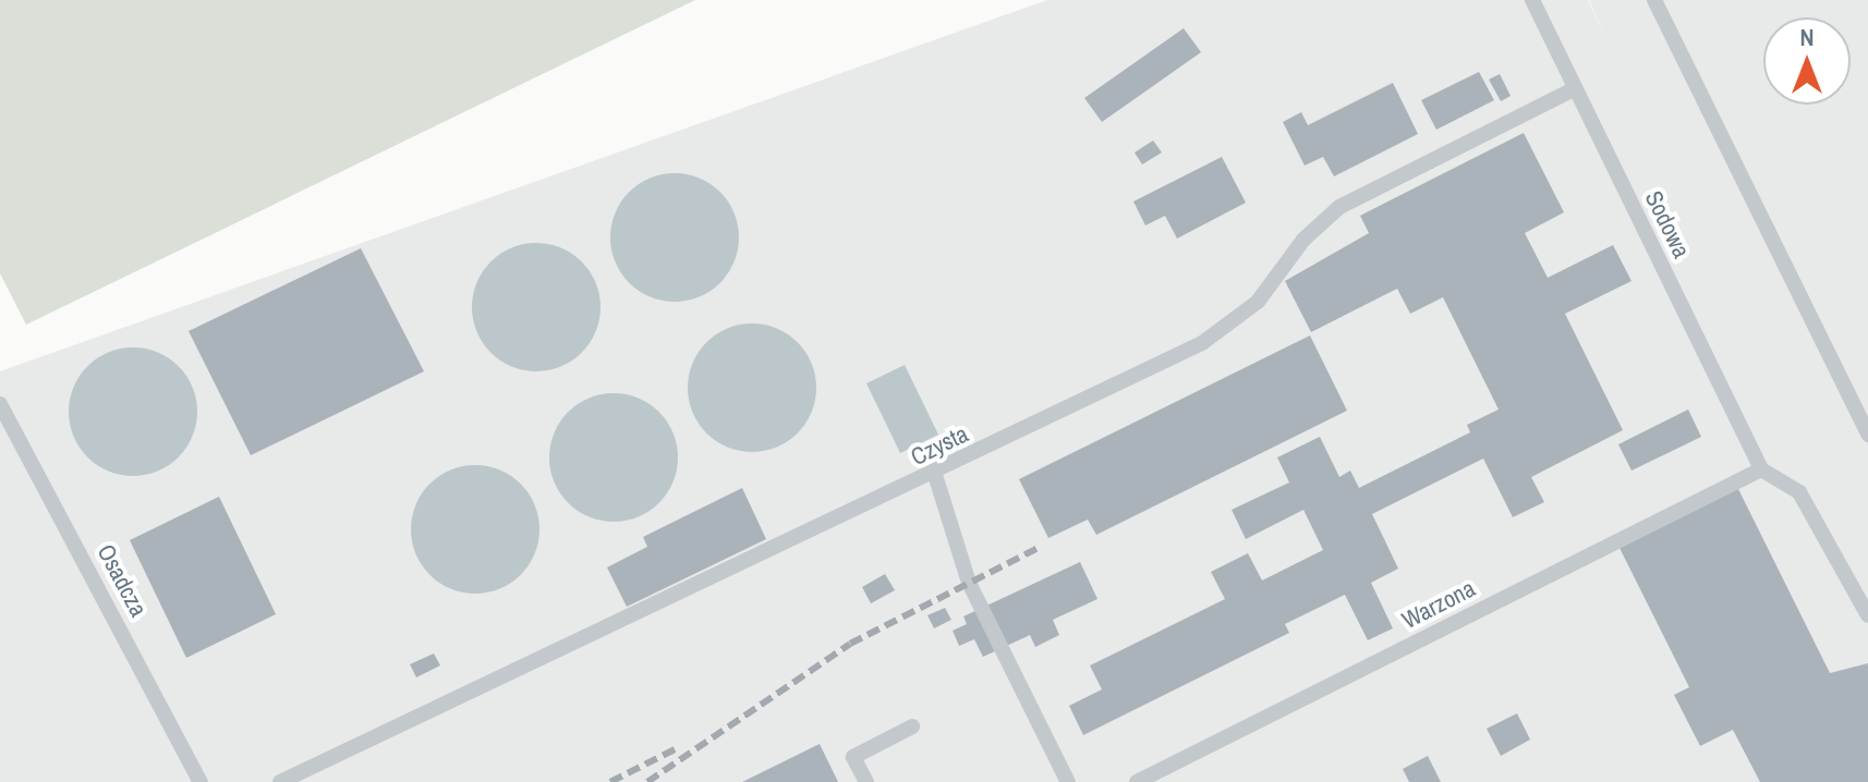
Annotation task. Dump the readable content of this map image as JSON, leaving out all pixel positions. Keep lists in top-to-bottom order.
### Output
{
  "streets": {
    "lane": [
      "Sodowa",
      "Czysta",
      "Osadcza",
      "Warzona"
    ]
  },
  "crossings": [
    ["Sodowa", "Czysta"],
    ["Sodowa", "Warzona"]
  ],
  "north": "top"
}
